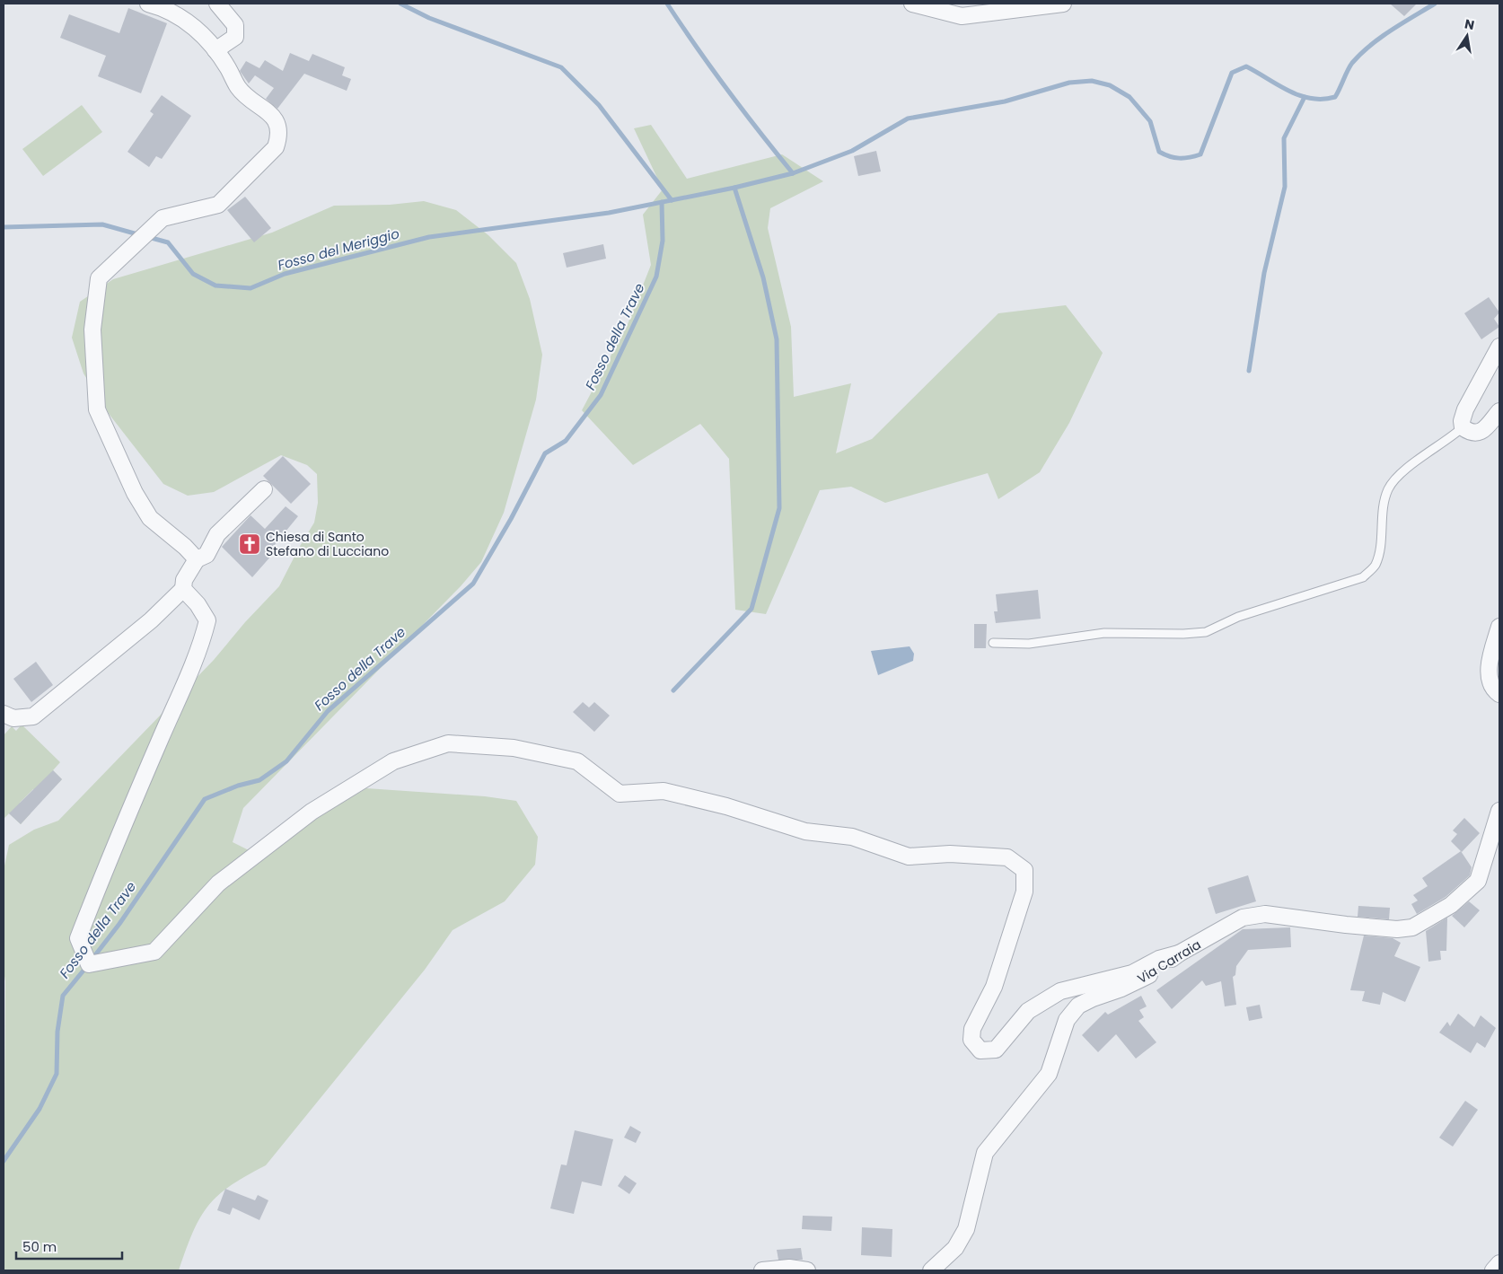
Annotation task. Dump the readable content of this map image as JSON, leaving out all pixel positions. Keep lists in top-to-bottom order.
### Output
{
  "streets": {
    "street": ["Via Carraia"]
  },
  "water": ["Fosso del Meriggio", "Fosso della Trave"],
  "places": {
    "church": ["Chiesa di Santo Stefano di Lucciano"]
  },
  "scale_bar": "50 m",
  "north": "top"
}
